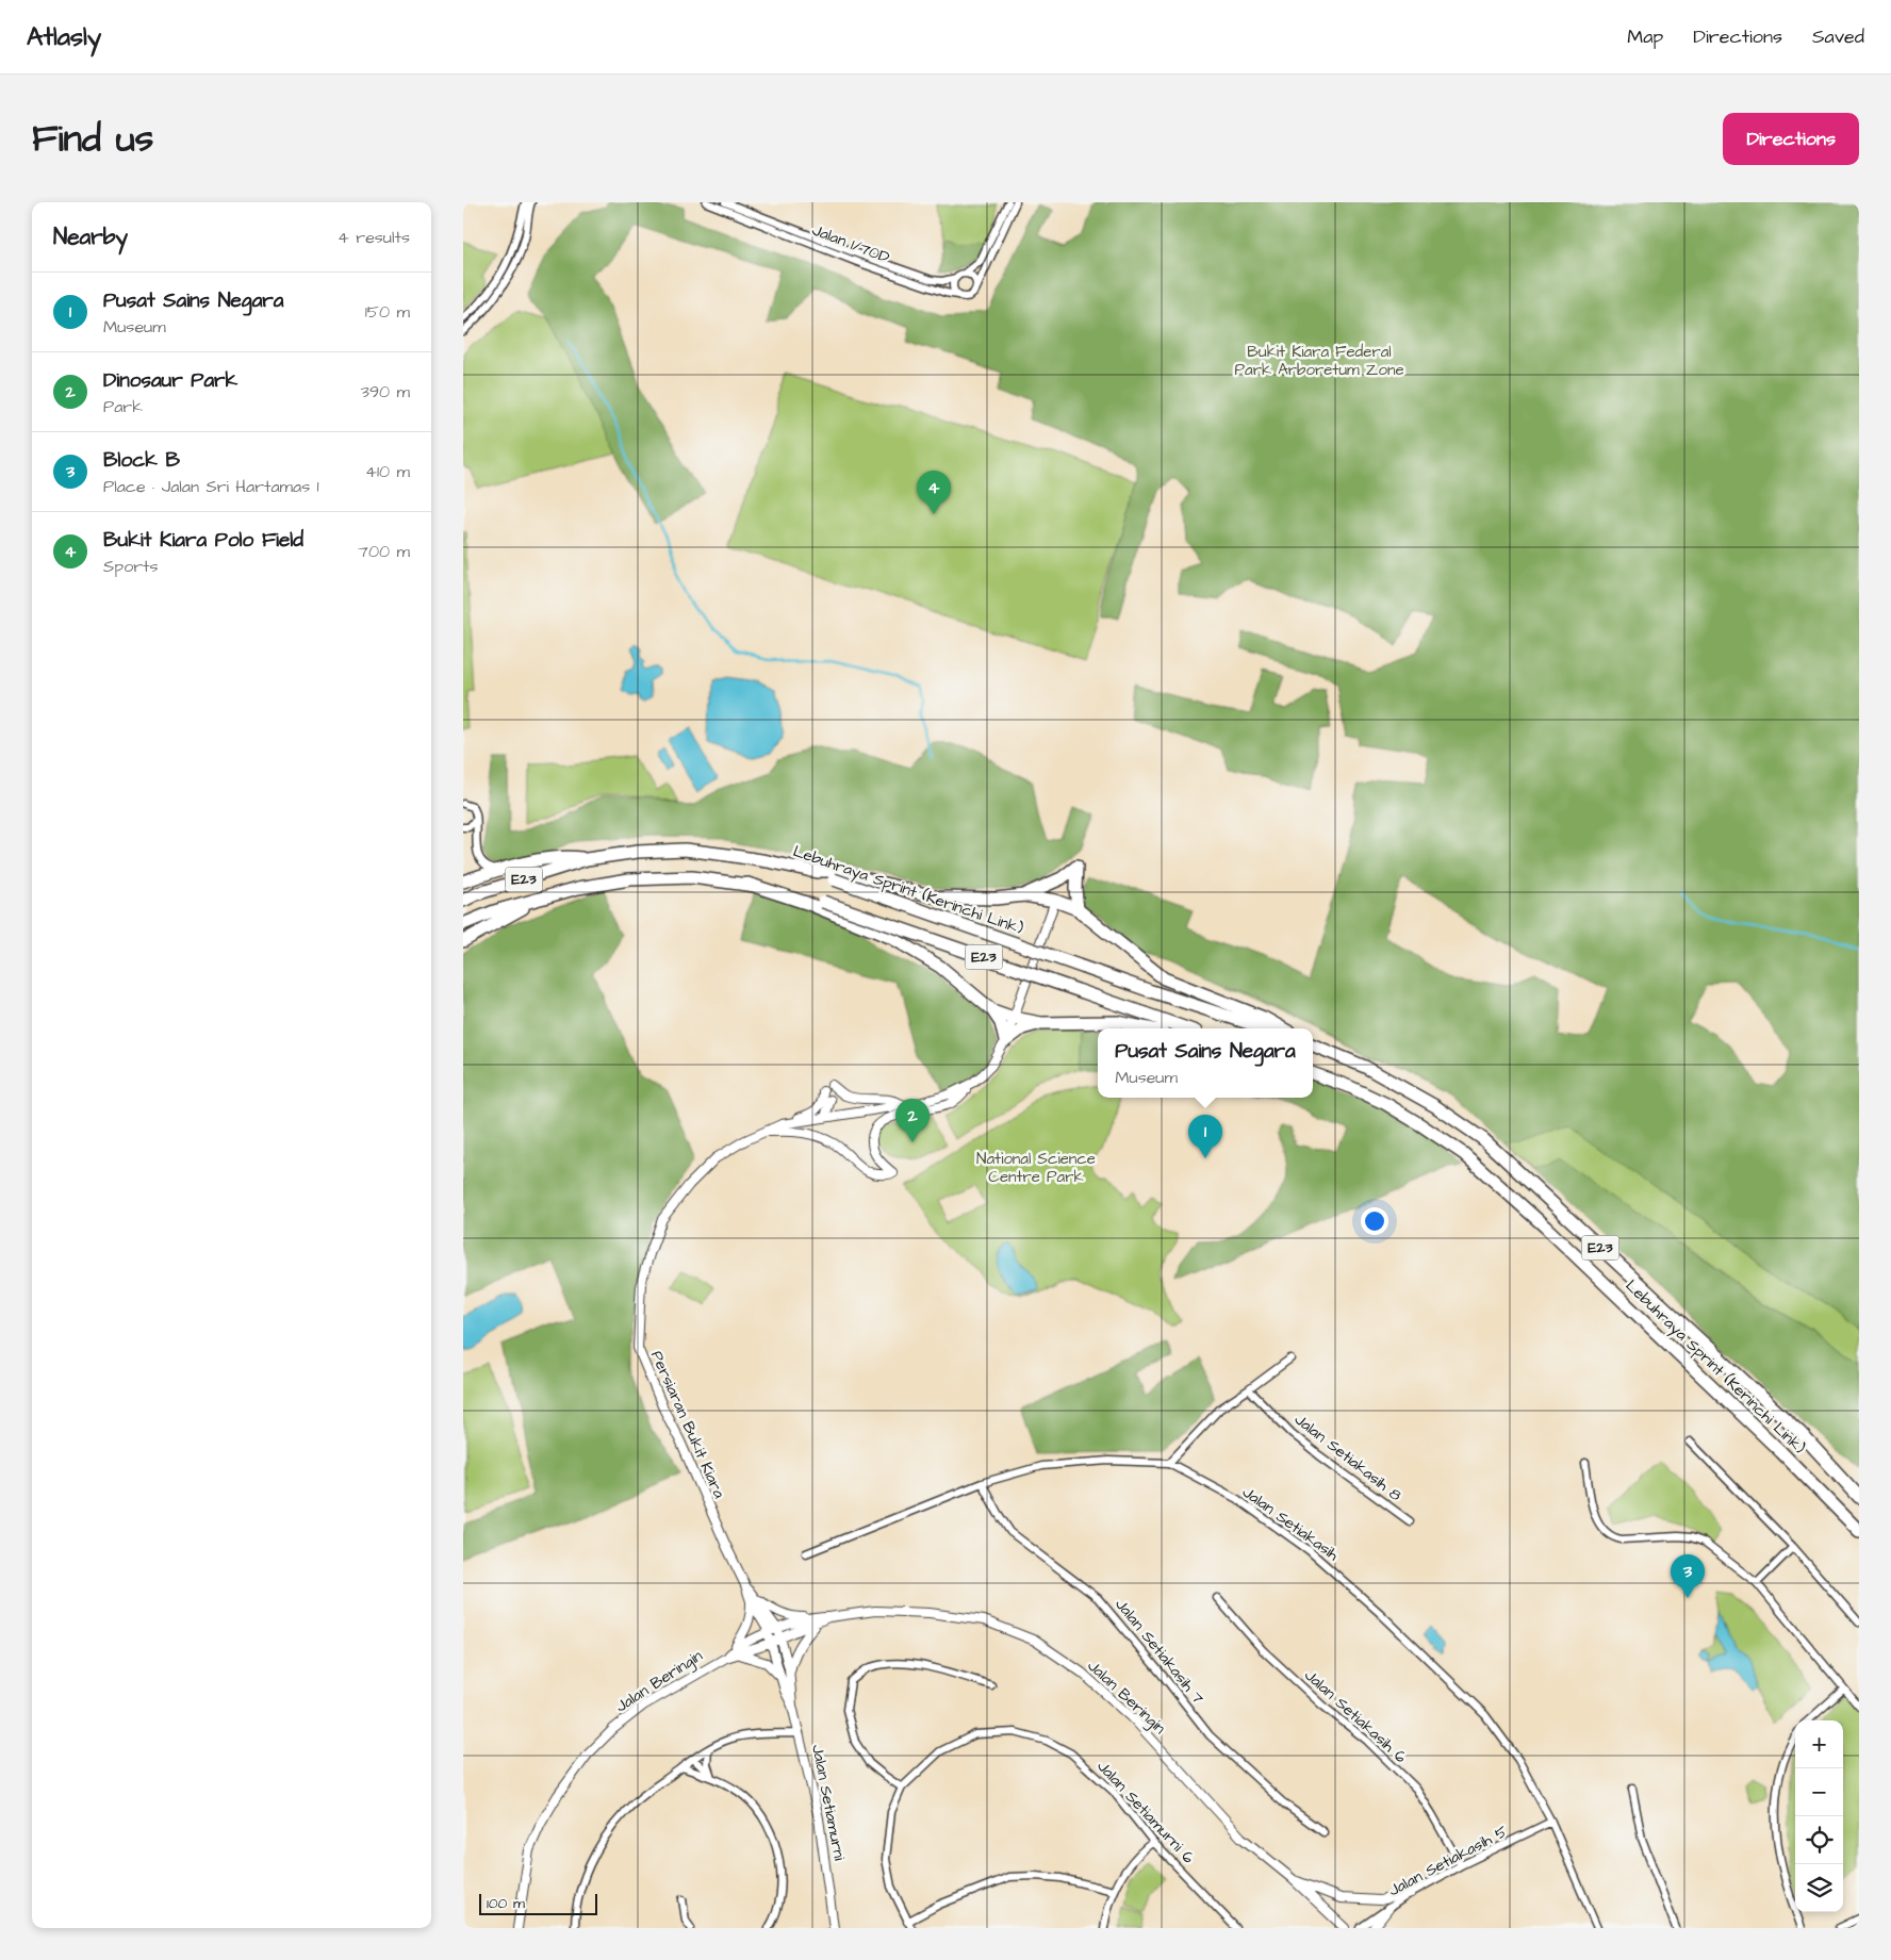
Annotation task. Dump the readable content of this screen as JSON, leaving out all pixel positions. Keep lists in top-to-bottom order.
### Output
{
  "streets": {
    "highway": ["E23", "Lebuhraya Sprint (Kerinchi Link)"],
    "street": [
      "Jalan 1/70D",
      "Persiaran Bukit Kiara",
      "Jalan Setiakasih 8",
      "Jalan Setiakasih",
      "Jalan Setiakasih 7",
      "Jalan Beringin",
      "Jalan Setiakasih 6",
      "Jalan Setiamurni",
      "Jalan Setiamurni 6",
      "Jalan Setiakasih 5"
    ]
  },
  "crossings": [
    ["Persiaran Bukit Kiara", "Jalan Beringin"],
    ["Persiaran Bukit Kiara", "Jalan Setiamurni"],
    ["Jalan Setiakasih", "Jalan Setiakasih 7"],
    ["Jalan Setiakasih", "Jalan Setiakasih 5"],
    ["Jalan Beringin", "Jalan Setiamurni"],
    ["Jalan Setiakasih 6", "Jalan Setiakasih 5"]
  ],
  "parks": ["Bukit Kiara Federal Park Arboretum Zone", "National Science Centre Park"],
  "scale_bar": "100 m",
  "page": {
    "header": "Atlasly",
    "nav": ["Map", "Directions", "Saved"],
    "title": "Find us",
    "buttons": "Directions",
    "heading": ["Nearby", "4 results"],
    "list": [
      {
        "mark": "1",
        "name": "Pusat Sains Negara",
        "note": "Museum",
        "value": "150 m"
      },
      {
        "mark": "2",
        "name": "Dinosaur Park",
        "note": "Park",
        "value": "390 m"
      },
      {
        "mark": "3",
        "name": "Block B",
        "note": "Place · Jalan Sri Hartamas 1",
        "value": "410 m"
      },
      {
        "mark": "4",
        "name": "Bukit Kiara Polo Field",
        "note": "Sports",
        "value": "700 m"
      }
    ],
    "pins": [
      "4",
      "2",
      "1",
      "3"
    ],
    "popup": ["Pusat Sains Negara", "Museum"],
    "map_buttons": ["+", "−"],
    "scale": "100 m"
  }
}
